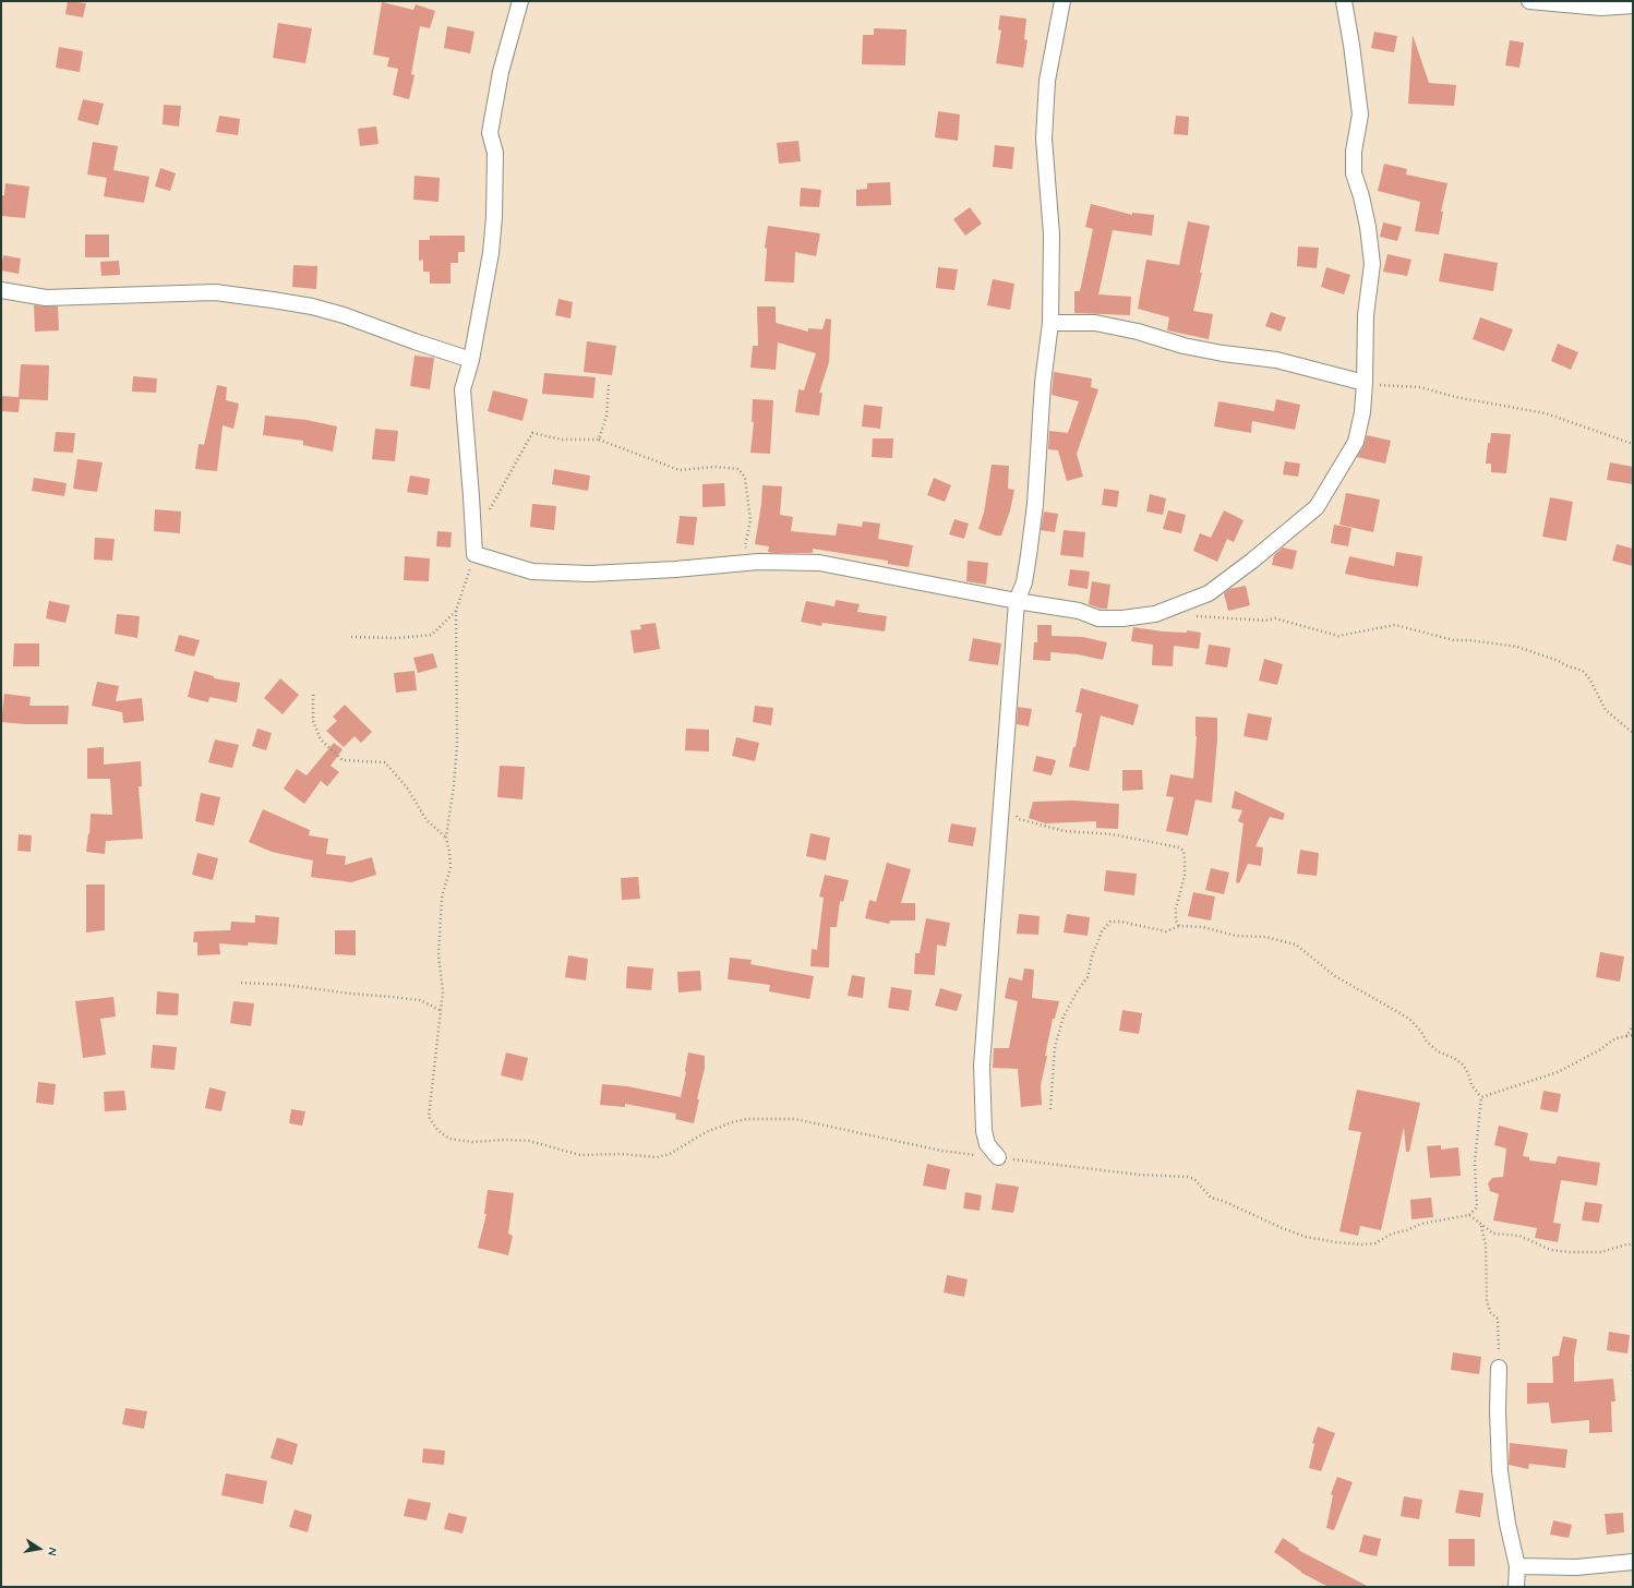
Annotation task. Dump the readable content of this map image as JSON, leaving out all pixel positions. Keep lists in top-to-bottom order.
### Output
{
  "north": "right"
}
